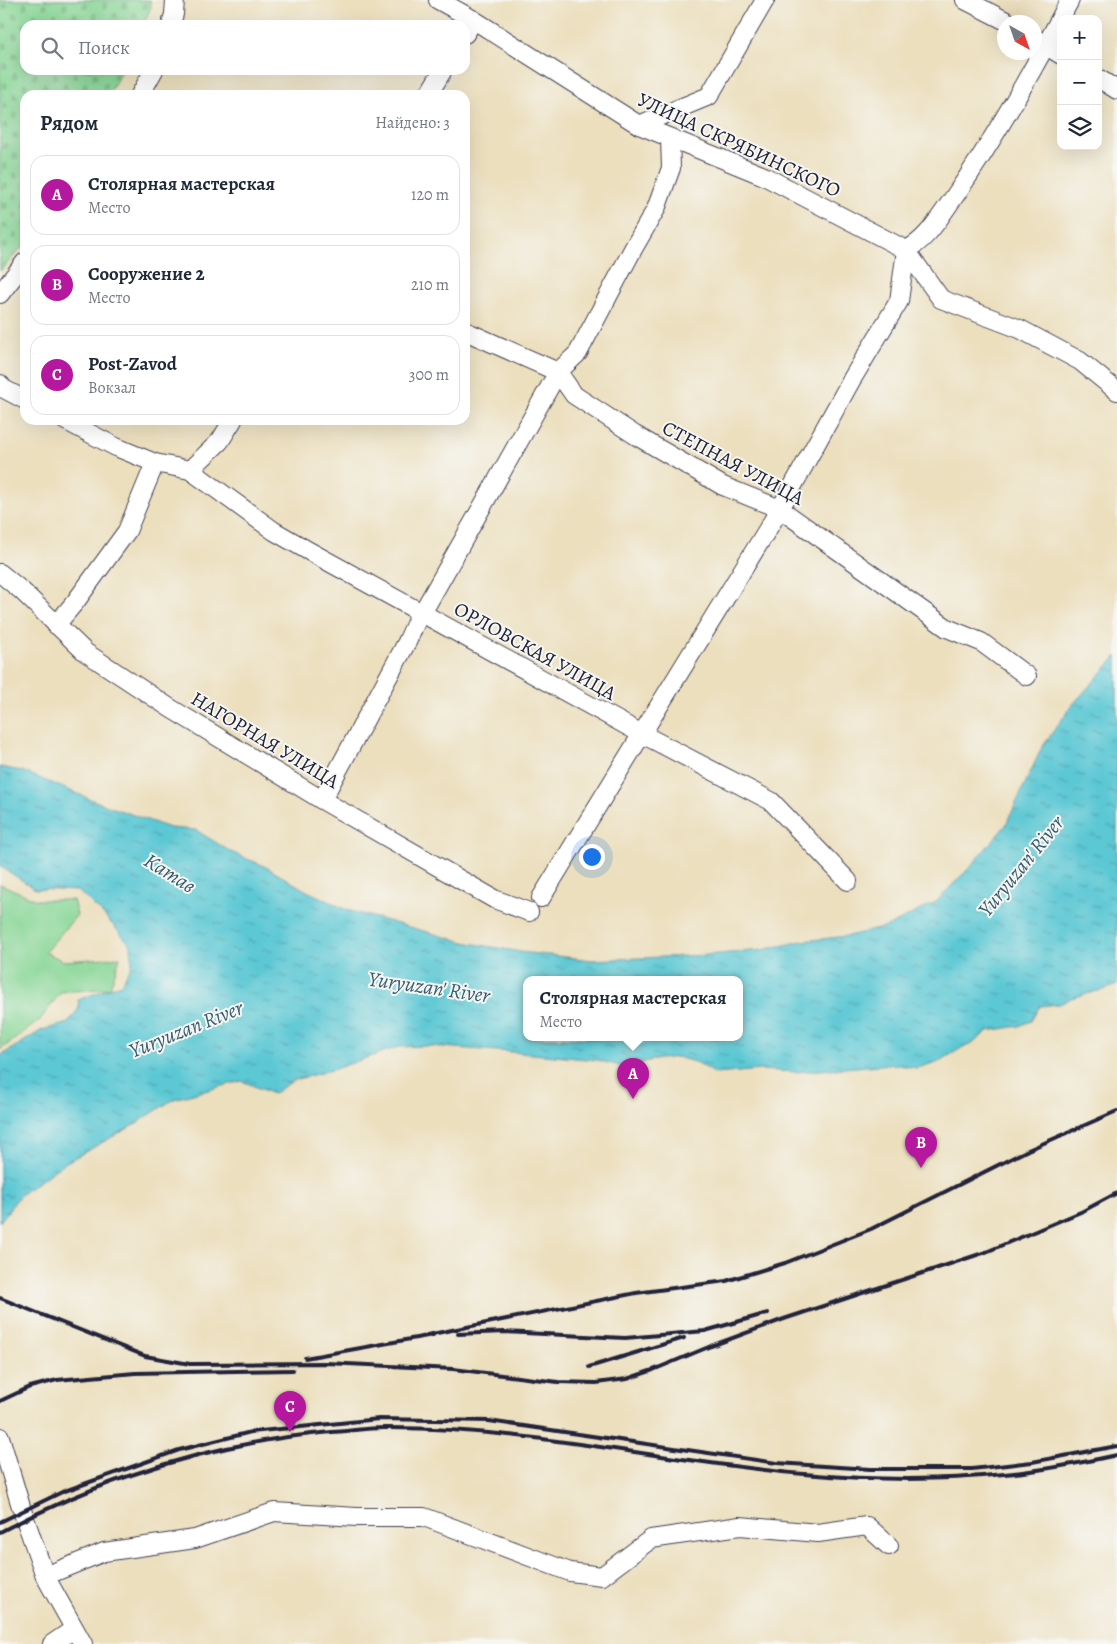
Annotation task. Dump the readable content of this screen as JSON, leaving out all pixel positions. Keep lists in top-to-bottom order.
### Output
{
  "streets": {
    "street": [
      "УЛИЦА СКРЯБИНСКОГО",
      "СТЕПНАЯ УЛИЦА",
      "ОРЛОВСКАЯ УЛИЦА",
      "НАГОРНАЯ УЛИЦА"
    ]
  },
  "water": ["Yuryuzan' River", "Катав", "Yuryuzan River"],
  "north": "bottom right",
  "page": {
    "map_buttons": ["+", "−"],
    "search": "Поиск",
    "heading": ["Рядом", "Найдено: 3"],
    "list": [
      {
        "mark": "A",
        "name": "Столярная мастерская",
        "note": "Место",
        "value": "120 m"
      },
      {
        "mark": "B",
        "name": "Сооружение 2",
        "note": "Место",
        "value": "210 m"
      },
      {
        "mark": "C",
        "name": "Post-Zavod",
        "note": "Вокзал",
        "value": "300 m"
      }
    ],
    "popup": ["Столярная мастерская", "Место"],
    "pins": ["A", "B", "C"]
  }
}
